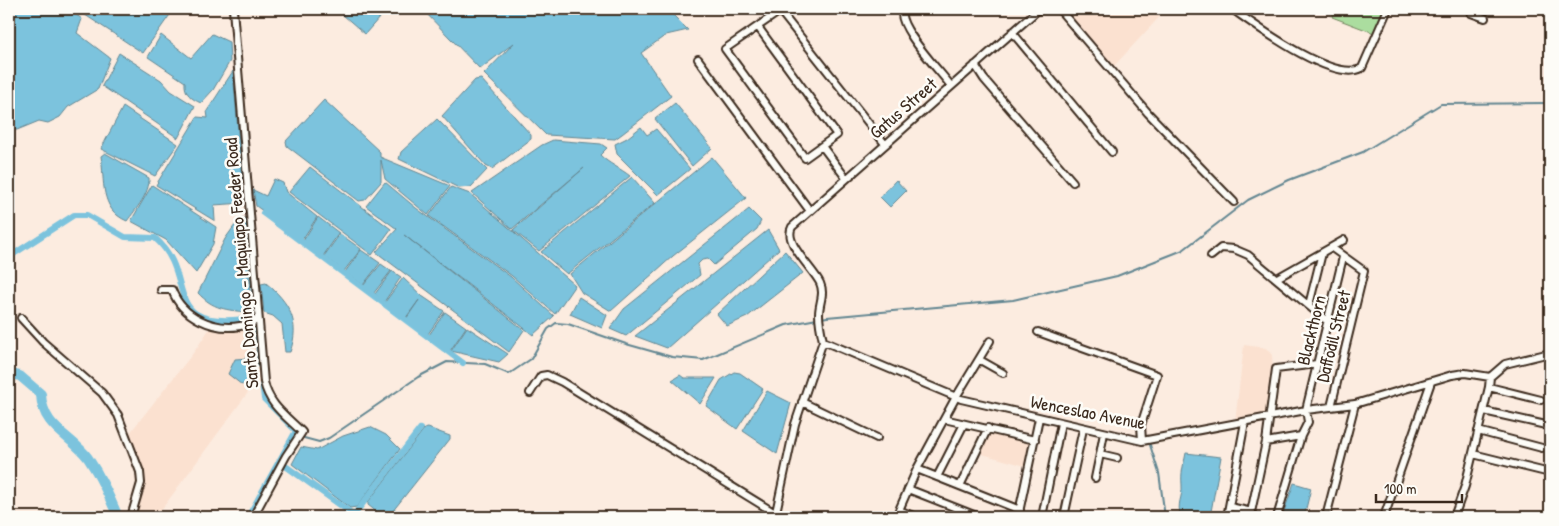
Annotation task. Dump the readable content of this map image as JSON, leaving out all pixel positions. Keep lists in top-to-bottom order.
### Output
{
  "streets": {
    "street": [
      "Gatus Street",
      "Santo Domingo - Maquiapo Feeder Road",
      "Blackthorn",
      "Daffodil Street",
      "Wenceslao Avenue"
    ]
  },
  "crossings": [
    ["Gatus Street", "Wenceslao Avenue"],
    ["Blackthorn", "Daffodil Street"],
    ["Blackthorn", "Wenceslao Avenue"],
    ["Daffodil Street", "Wenceslao Avenue"]
  ],
  "scale_bar": "100 m"
}
